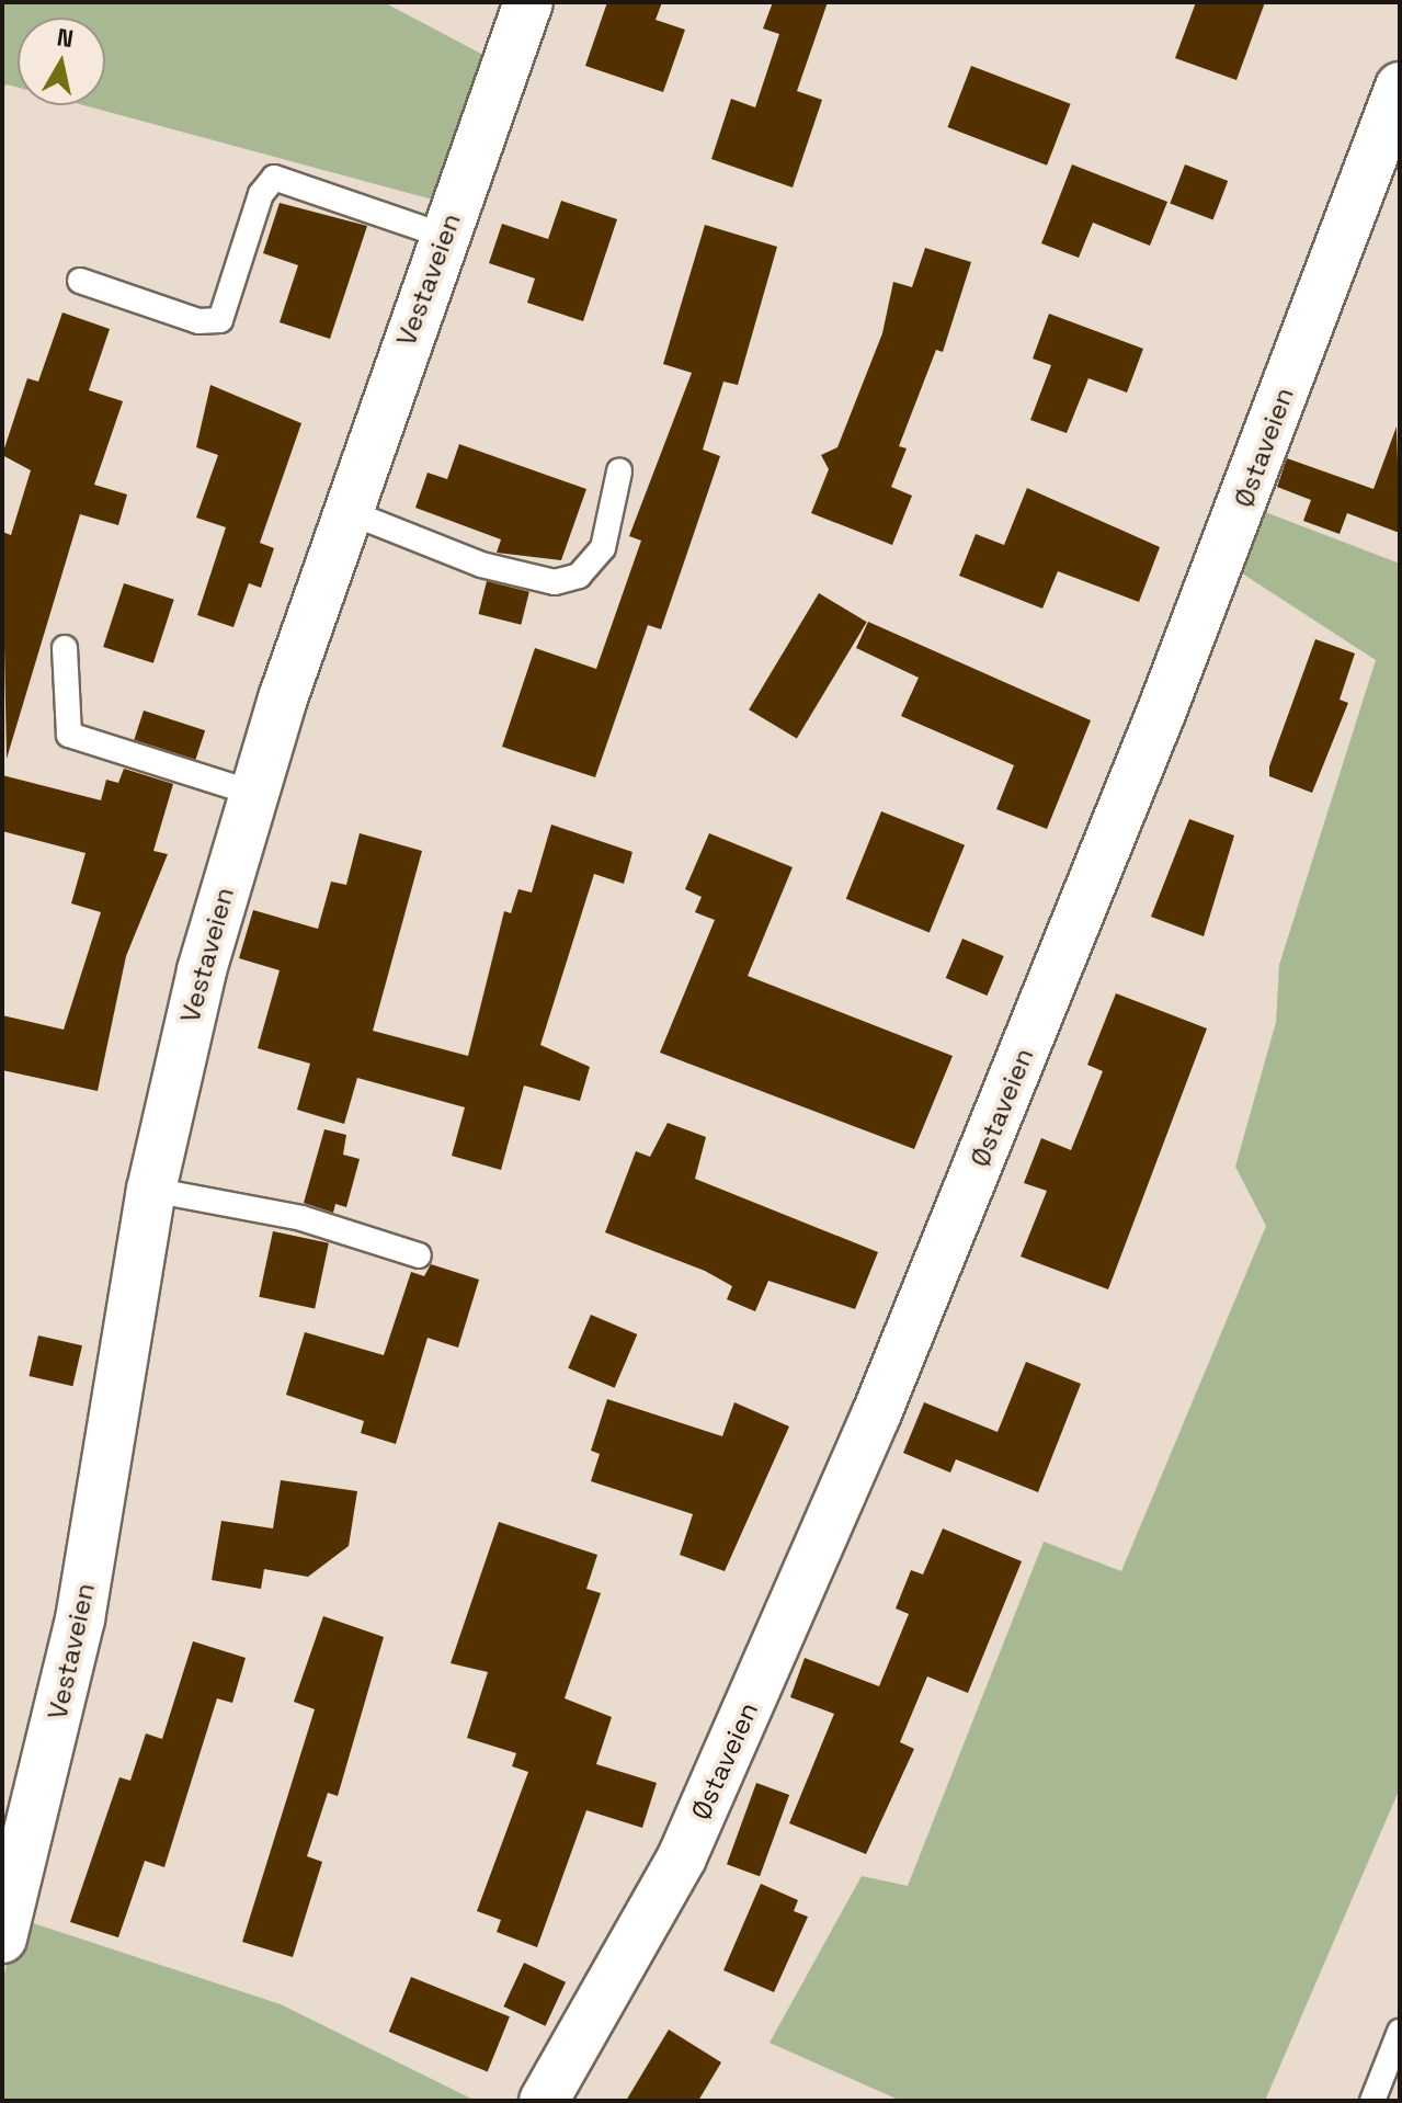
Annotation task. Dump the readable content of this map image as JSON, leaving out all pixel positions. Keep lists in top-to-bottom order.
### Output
{
  "streets": {
    "street": ["Vestaveien", "Østaveien"]
  },
  "north": "top"
}
